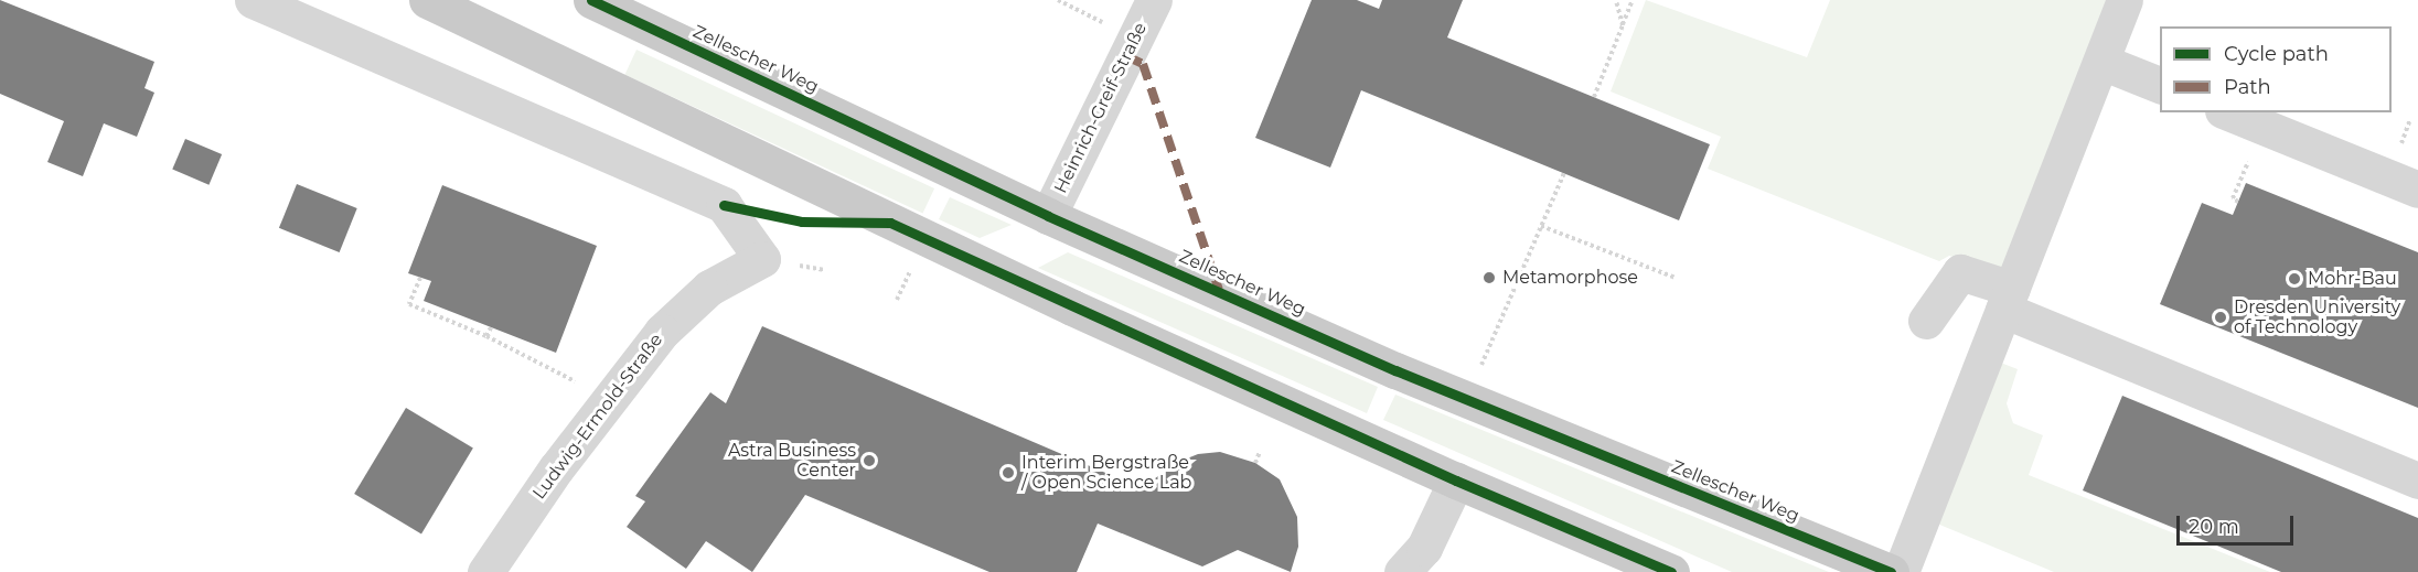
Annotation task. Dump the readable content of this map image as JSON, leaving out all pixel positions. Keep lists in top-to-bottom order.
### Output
{
  "streets": {
    "main road": ["Zellescher Weg"],
    "street": ["Heinrich-Greif-Straße", "Ludwig-Ermold-Straße"]
  },
  "crossings": [
    ["Zellescher Weg", "Heinrich-Greif-Straße"]
  ],
  "places": [
    "Metamorphose",
    "Mohr-Bau",
    "Dresden University of Technology",
    "Astra Business Center",
    "Interim Bergstraße / Open Science Lab"
  ],
  "legend": ["Cycle path", "Path"],
  "scale_bar": "20 m"
}
